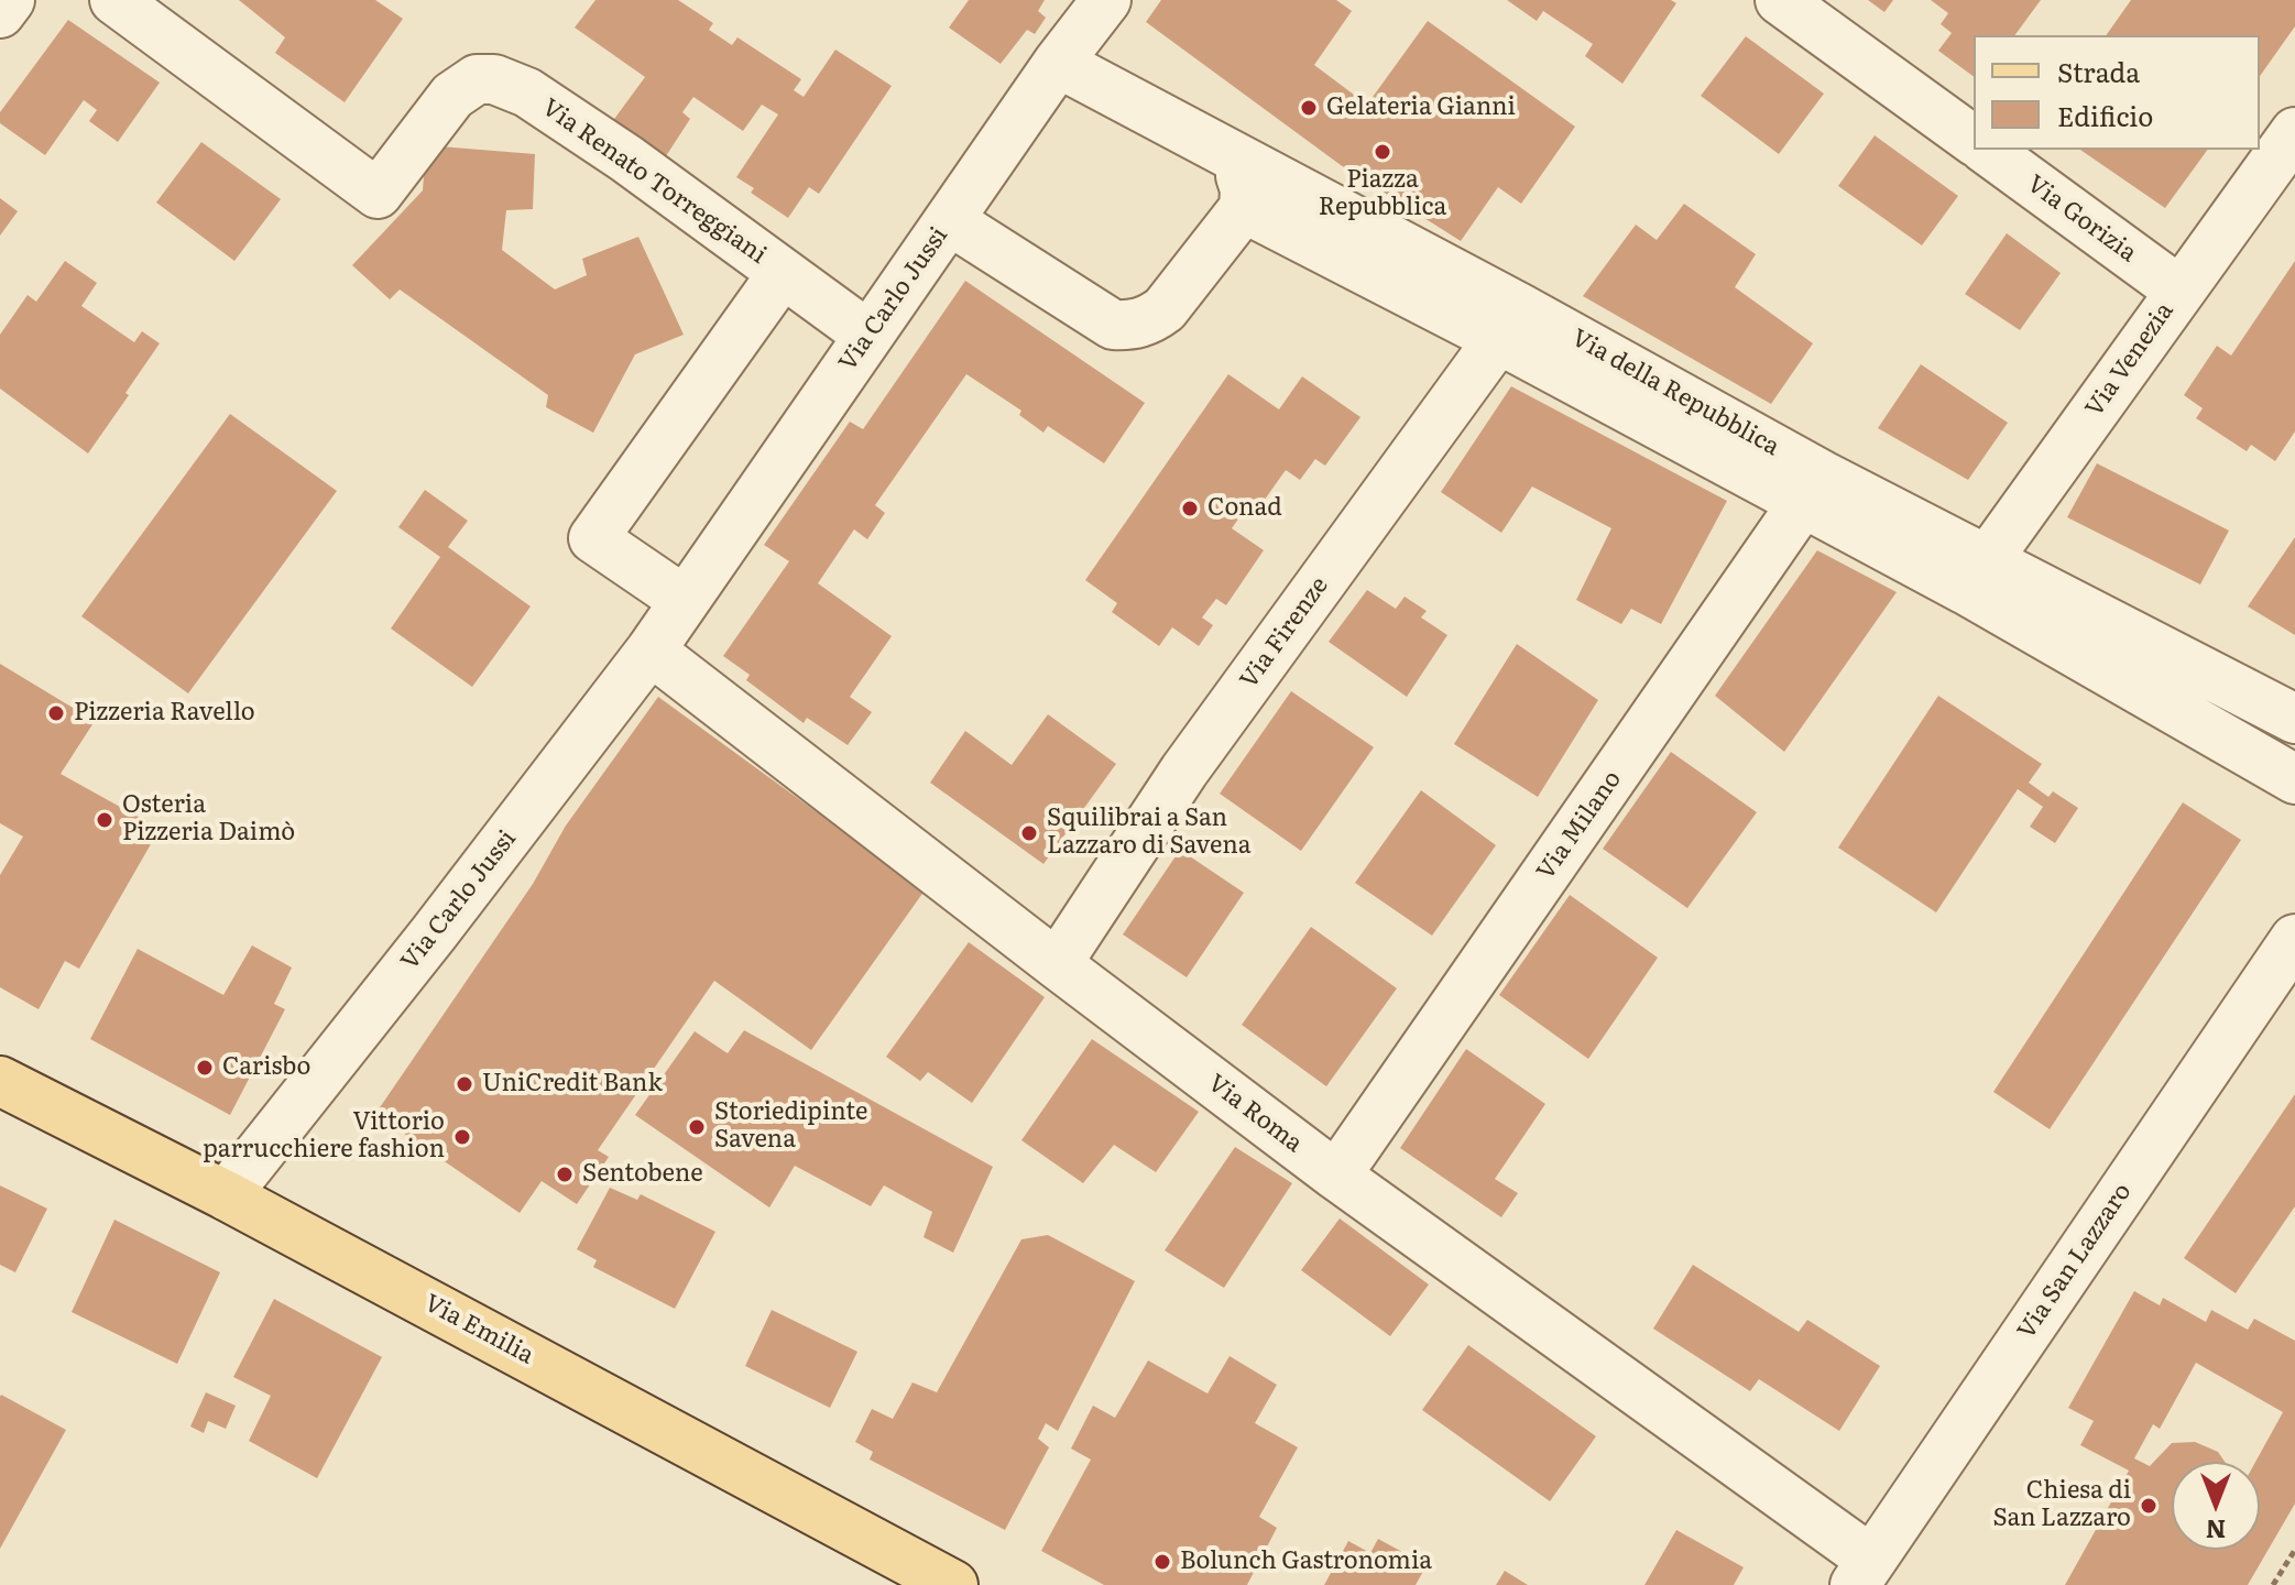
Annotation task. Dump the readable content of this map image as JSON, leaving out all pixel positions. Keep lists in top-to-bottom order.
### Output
{
  "streets": {
    "main road": ["Via Emilia"],
    "street": [
      "Via Renato Torreggiani",
      "Via Gorizia",
      "Via Carlo Jussi",
      "Via Venezia",
      "Via della Repubblica",
      "Via Firenze",
      "Via Milano",
      "Via Roma",
      "Via San Lazzaro"
    ]
  },
  "crossings": [
    ["Via Renato Torreggiani", "Via Carlo Jussi"],
    ["Via Gorizia", "Via Venezia"],
    ["Via Carlo Jussi", "Via della Repubblica"],
    ["Via Carlo Jussi", "Via Roma"],
    ["Via Carlo Jussi", "Via Emilia"],
    ["Via Venezia", "Via della Repubblica"],
    ["Via della Repubblica", "Via Firenze"],
    ["Via della Repubblica", "Via Milano"],
    ["Via Firenze", "Via Roma"],
    ["Via Milano", "Via Roma"],
    ["Via Roma", "Via San Lazzaro"]
  ],
  "places": [
    "Gelateria Gianni",
    "Piazza Repubblica",
    "Conad",
    "Pizzeria Ravello",
    "Osteria Pizzeria Daimò",
    "Squilibrai a San Lazzaro di Savena",
    "Carisbo",
    "UniCredit Bank",
    "Storiedipinte Savena",
    "Vittorio parrucchiere fashion",
    "Sentobene",
    "Chiesa di San Lazzaro",
    "Bolunch Gastronomia"
  ],
  "legend": ["Strada", "Edificio"],
  "north": "bottom"
}
